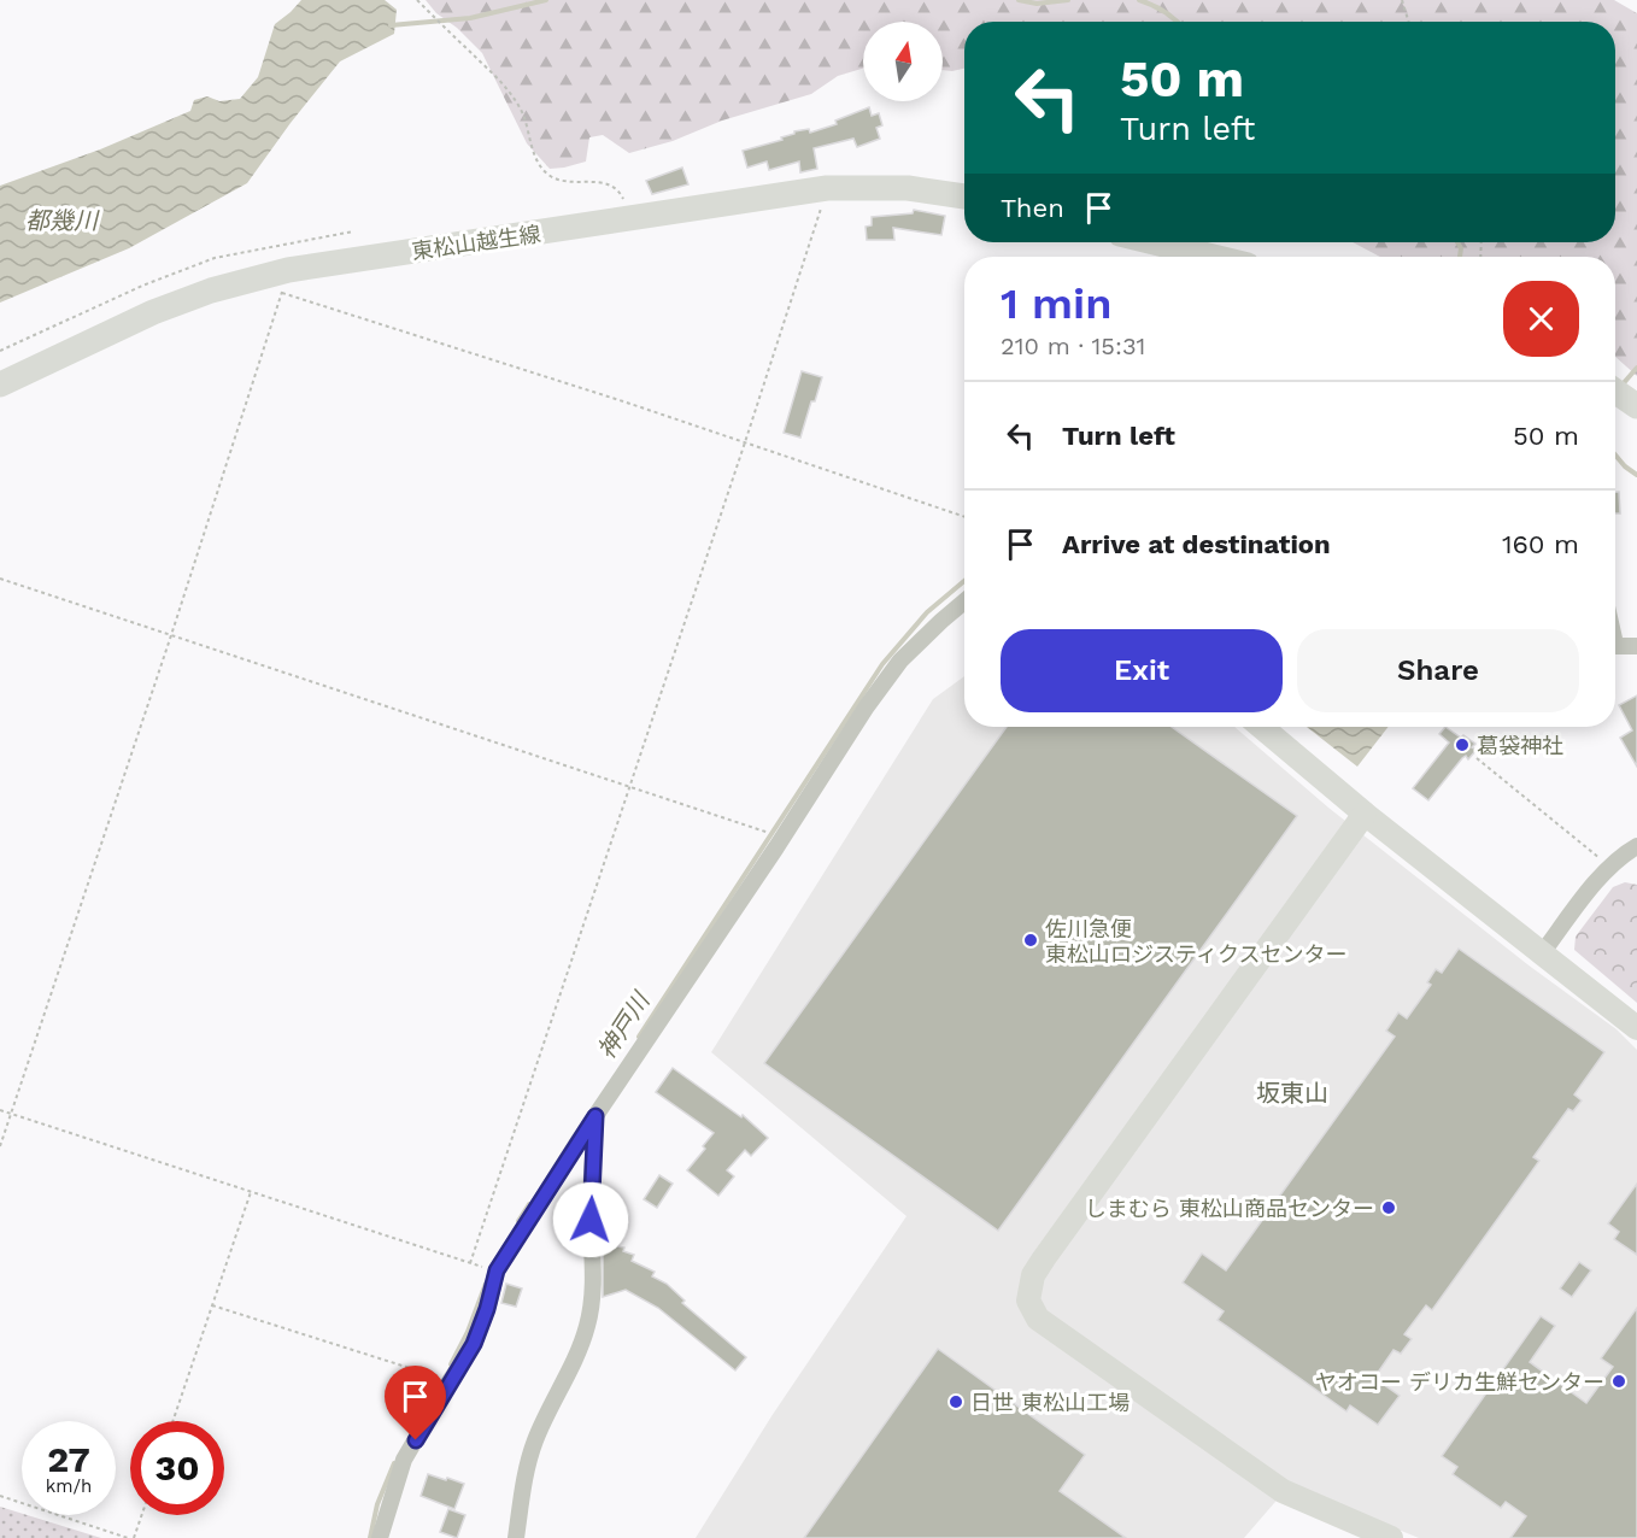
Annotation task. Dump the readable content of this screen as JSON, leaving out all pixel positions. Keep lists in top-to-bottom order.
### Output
{
  "streets": {
    "main road": ["東松山越生線"]
  },
  "districts": ["坂東山"],
  "water": ["都幾川", "神戸川"],
  "places": [
    "葛袋神社",
    "佐川急便 東松山ロジスティクスセンター",
    "しまむら 東松山商品センター",
    "ヤオコー デリカ生鮮センター",
    "日世 東松山工場"
  ],
  "north": "top",
  "page": {
    "turn": ["50 m", "Turn left"],
    "then": "Then",
    "heading": ["1 min", "210 m · 15:31"],
    "list": [
      {
        "name": "Turn left",
        "value": "50 m"
      },
      {
        "name": "Arrive at destination",
        "value": "160 m"
      }
    ],
    "buttons": ["Exit", "Share"],
    "speed": "27 km/h",
    "limit": "30"
  }
}
